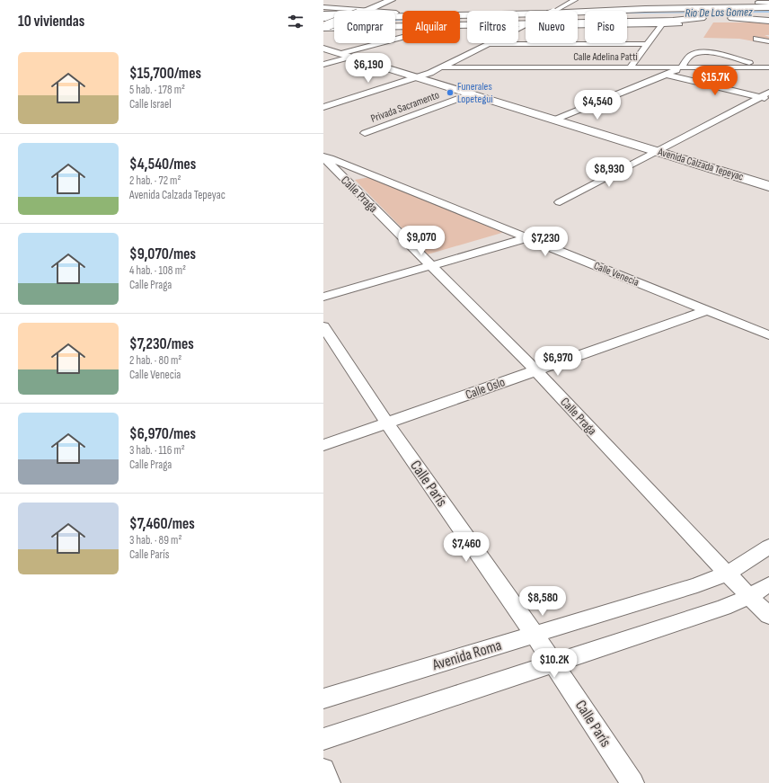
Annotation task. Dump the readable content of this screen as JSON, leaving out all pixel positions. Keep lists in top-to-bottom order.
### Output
{
  "streets": {
    "street": [
      "Calle Adelina Patti",
      "Privada Sacramento",
      "Avenida Calzada Tepeyac",
      "Calle Praga",
      "Calle Venecia",
      "Calle Oslo",
      "Calle París",
      "Avenida Roma"
    ]
  },
  "crossings": [
    ["Privada Sacramento", "Avenida Calzada Tepeyac"],
    ["Calle Praga", "Calle Venecia"],
    ["Calle Praga", "Calle Oslo"],
    ["Calle Praga", "Avenida Roma"],
    ["Calle Venecia", "Calle Oslo"],
    ["Calle Oslo", "Calle París"],
    ["Calle París", "Avenida Roma"]
  ],
  "water": ["Rio De Los Gomez"],
  "places": ["Funerales Lopetegui"],
  "page": {
    "heading": "10 viviendas",
    "chip": [
      "Comprar",
      "Alquilar",
      "Filtros",
      "Nuevo",
      "Piso"
    ],
    "list": [
      {
        "name": "$15,700/mes",
        "note": "5 hab. · 178 m² · Calle Israel"
      },
      {
        "name": "$4,540/mes",
        "note": "2 hab. · 72 m² · Avenida Calzada Tepeyac"
      },
      {
        "name": "$9,070/mes",
        "note": "4 hab. · 108 m² · Calle Praga"
      },
      {
        "name": "$7,230/mes",
        "note": "2 hab. · 80 m² · Calle Venecia"
      },
      {
        "name": "$6,970/mes",
        "note": "3 hab. · 116 m² · Calle Praga"
      },
      {
        "name": "$7,460/mes",
        "note": "3 hab. · 89 m² · Calle París"
      }
    ],
    "price": [
      "$6,190",
      "$15.7K",
      "$4,540",
      "$8,930",
      "$9,070",
      "$7,230",
      "$6,970",
      "$7,460",
      "$8,580",
      "$10.2K"
    ]
  }
}
